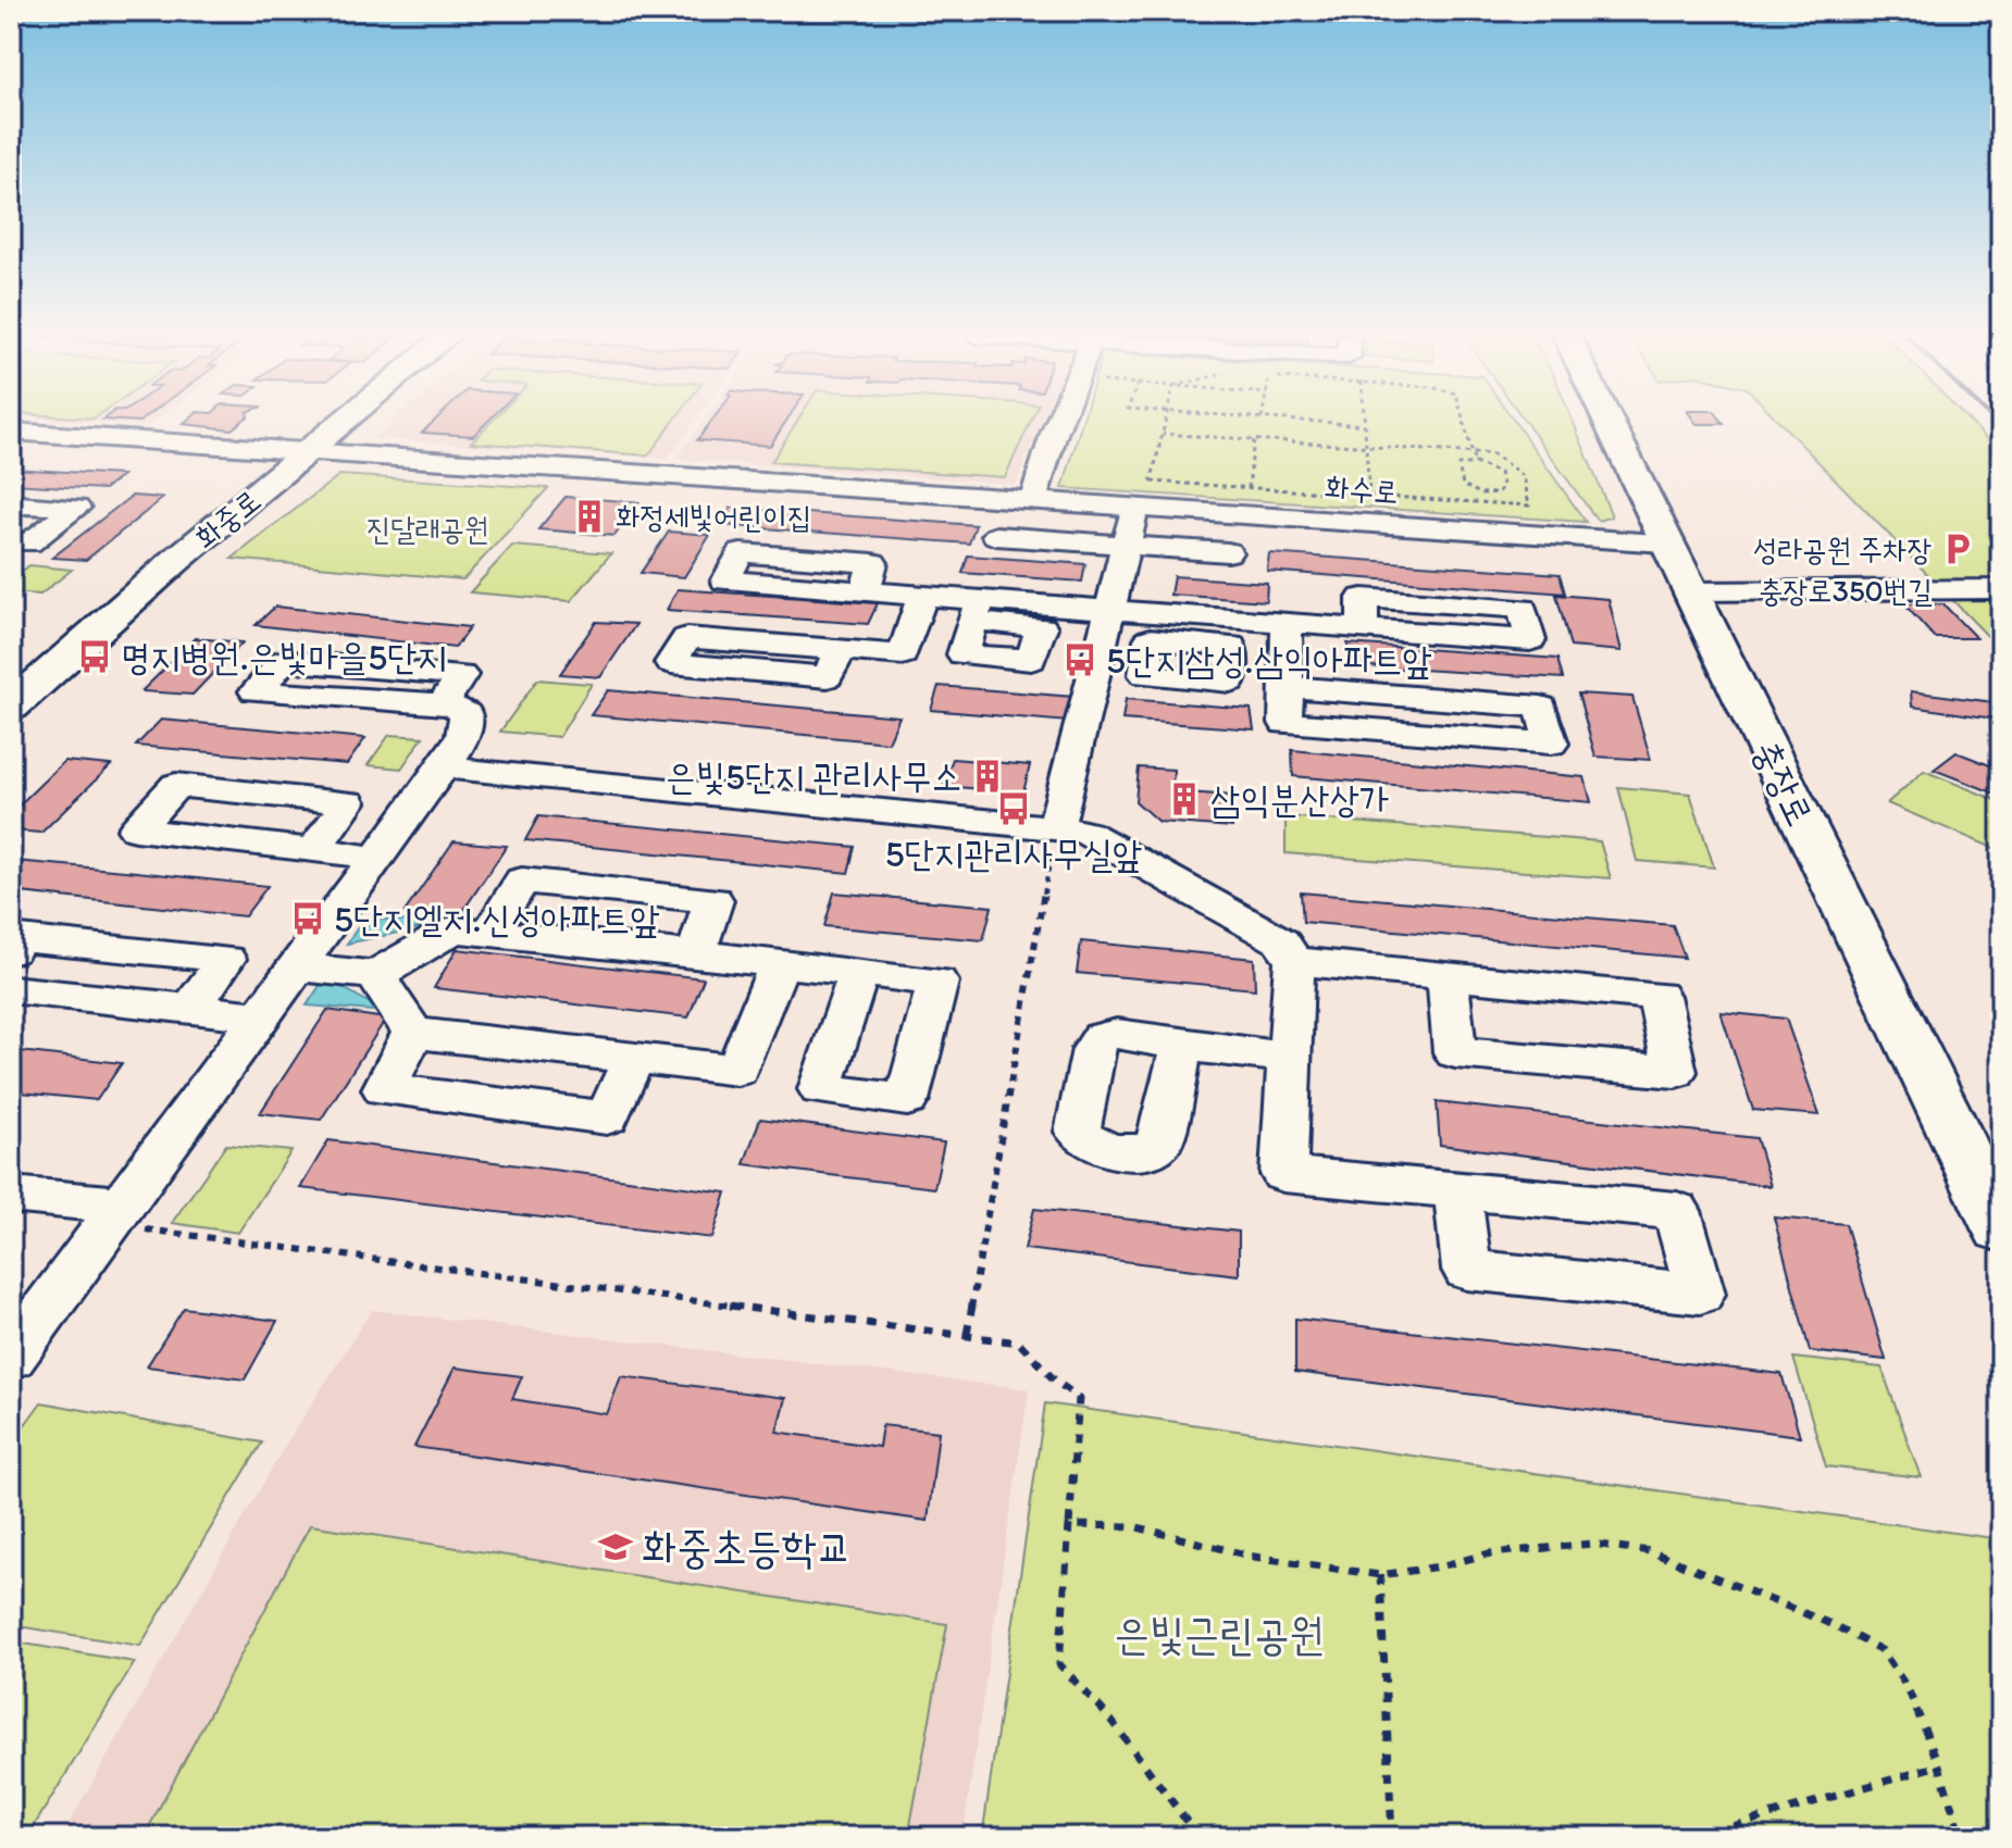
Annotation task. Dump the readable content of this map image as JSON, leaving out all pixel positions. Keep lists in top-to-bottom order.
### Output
{
  "streets": {
    "main road": ["화중로", "충장로"],
    "street": ["화수로", "충장로350번길"]
  },
  "crossings": [
    ["화수로", "화중로"],
    ["화수로", "충장로"],
    ["충장로350번길", "충장로"]
  ],
  "parks": ["진달래공원", "은빛근린공원"],
  "places": {
    "building": ["화정세빛어린이집", "은빛5단지 관리사무소", "삼익분산상가"],
    "parking": ["성라공원 주차장"],
    "bus stop": [
      "명지병원.은빛마을5단지",
      "5단지삼성.삼익아파트앞",
      "5단지관리사무실앞",
      "5단지엘지.신성아파트앞"
    ],
    "school or university": ["화중초등학교"]
  }
}
